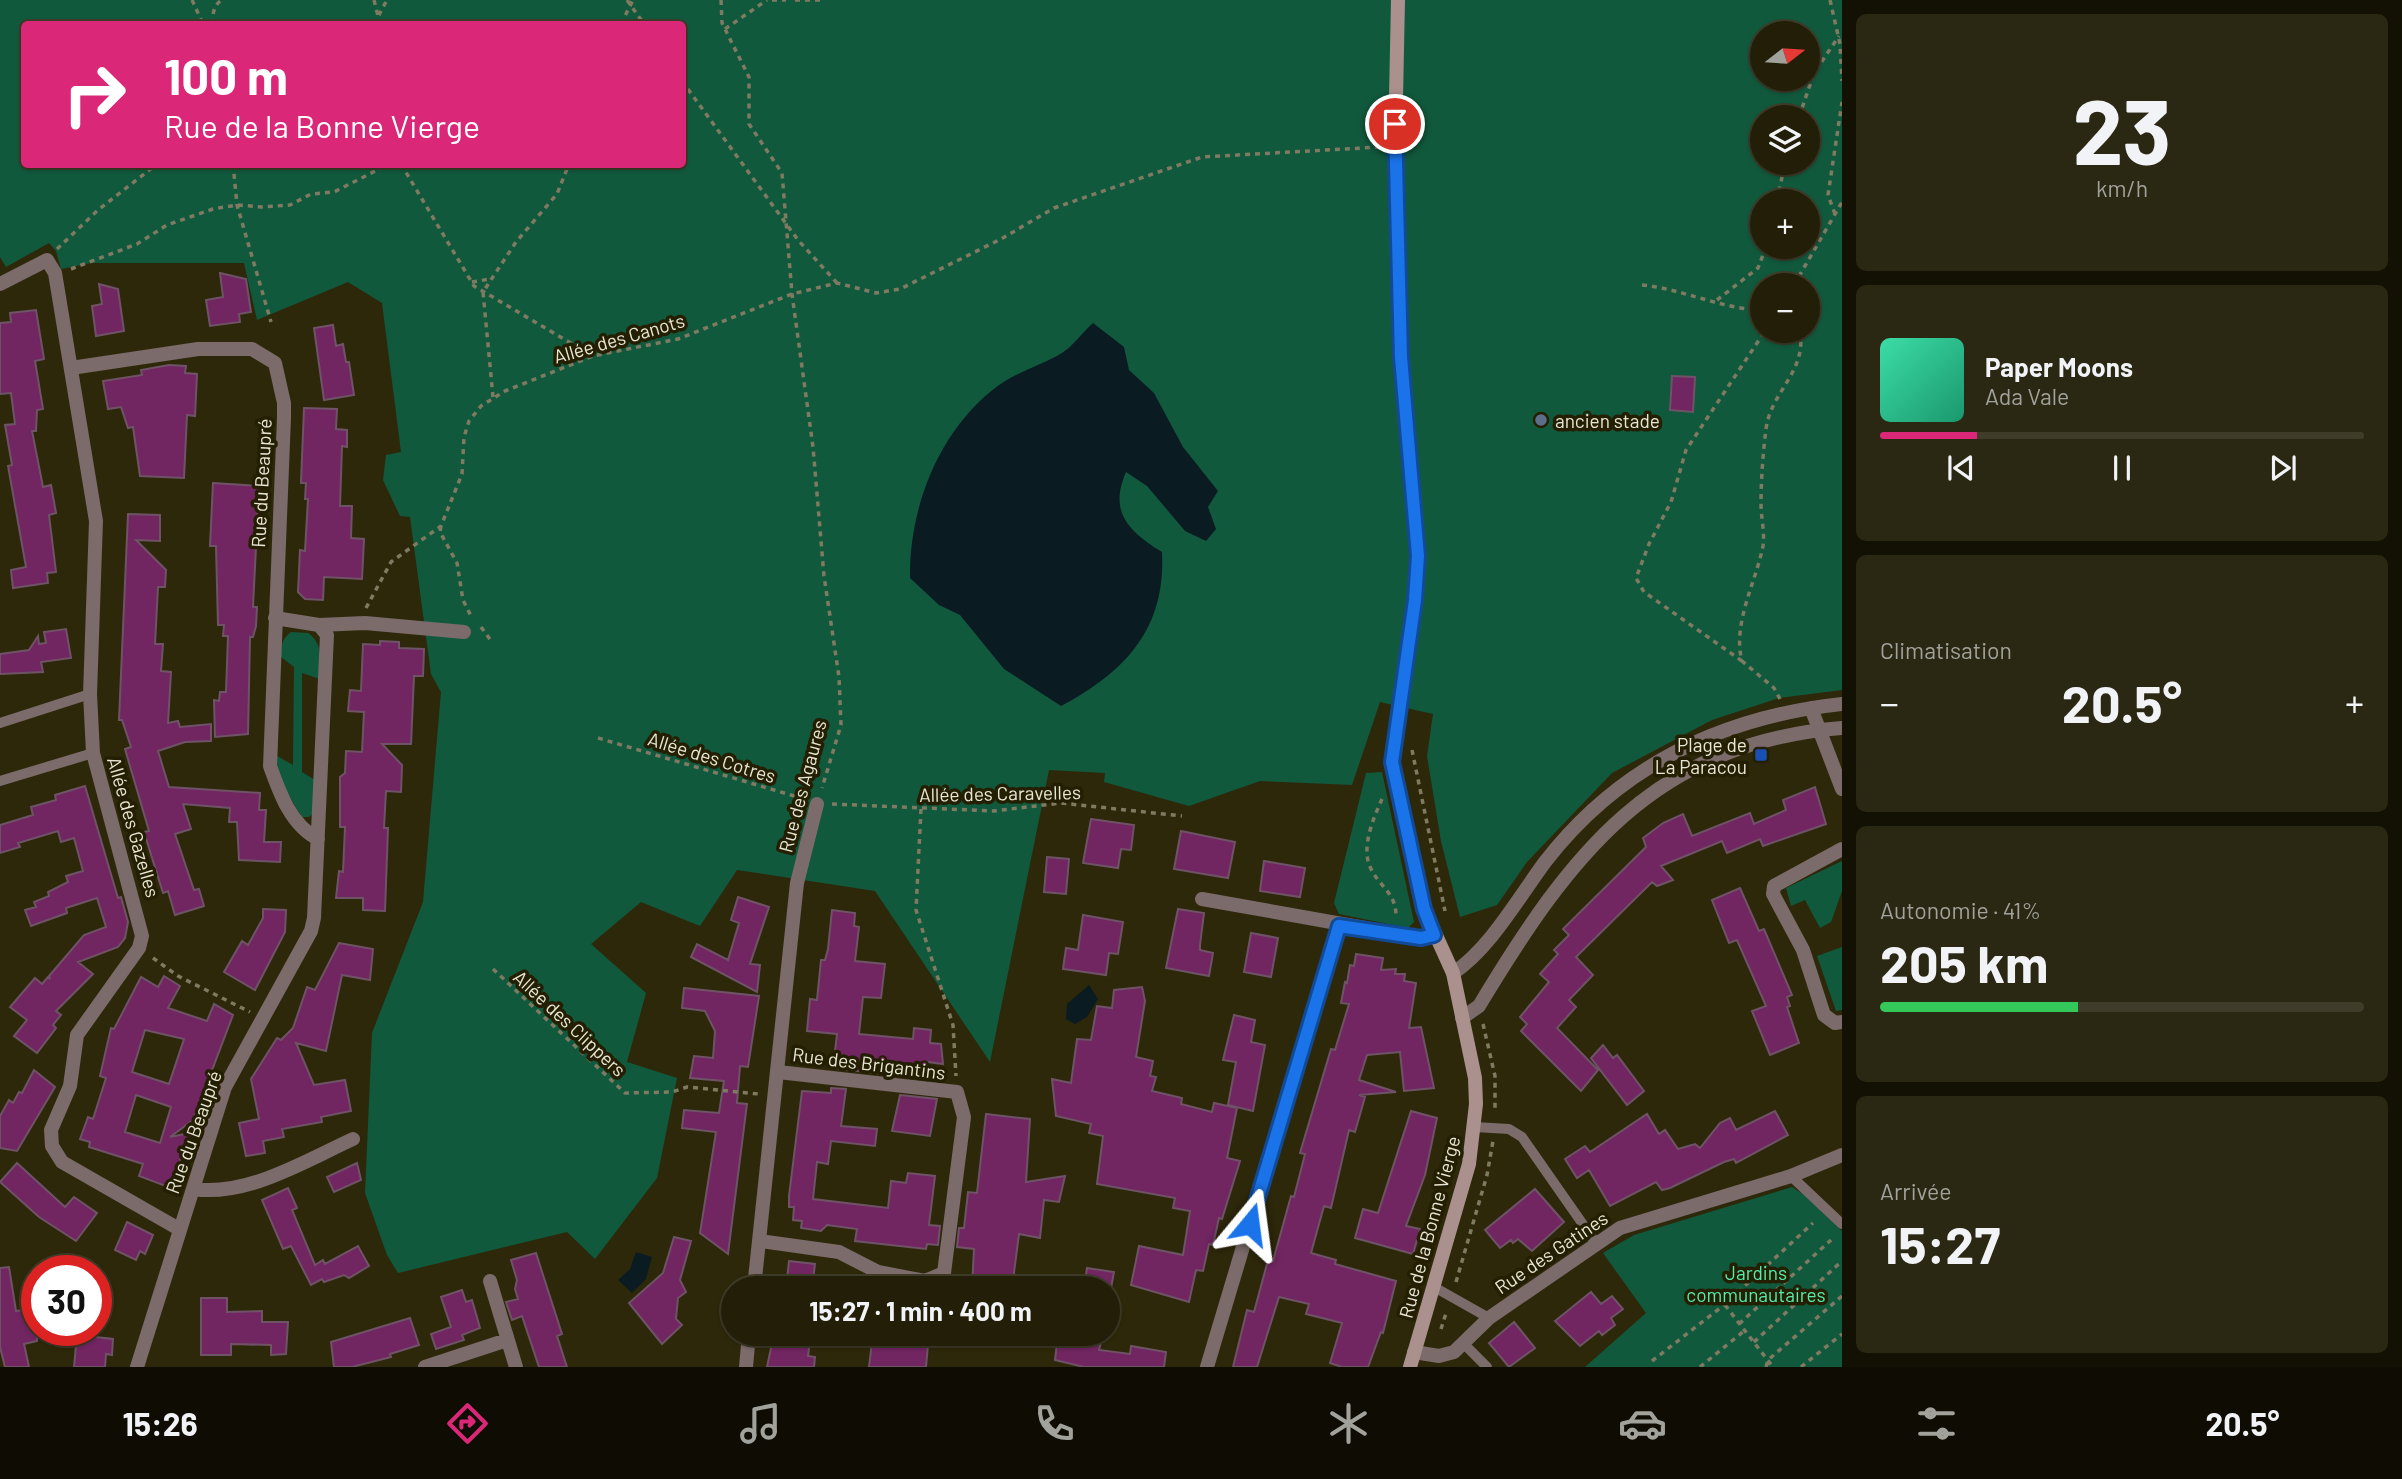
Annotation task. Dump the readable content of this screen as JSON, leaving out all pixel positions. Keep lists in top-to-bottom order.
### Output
{
  "streets": {
    "street": [
      "Rue du Beaupré",
      "Rue des Agaures",
      "Allée des Gazelles",
      "Rue des Brigantins",
      "Rue de la Bonne Vierge",
      "Rue des Gatines"
    ],
    "path": [
      "Allée des Canots",
      "Allée des Cotres",
      "Allée des Caravelles",
      "Allée des Clippers"
    ]
  },
  "crossings": [
    ["Allée des Canots", "Rue des Agaures"],
    ["Rue du Beaupré", "Allée des Gazelles"],
    ["Allée des Cotres", "Rue des Agaures"],
    ["Allée des Cotres", "Allée des Caravelles"],
    ["Rue des Agaures", "Allée des Caravelles"],
    ["Rue des Agaures", "Allée des Clippers"],
    ["Rue des Agaures", "Rue des Brigantins"],
    ["Rue de la Bonne Vierge", "Rue des Gatines"]
  ],
  "parks": ["Jardins communautaires"],
  "places": {
    "other": ["ancien stade"],
    "transit": ["Plage de La Paracou"]
  },
  "north": "right",
  "page": {
    "tile": [
      ["23", "km/h"],
      "Climatisation",
      ["Autonomie · 41%", "205 km"],
      ["Arrivée", "15:27"]
    ],
    "map_buttons": ["+", "−"],
    "turn": ["100 m", "Rue de la Bonne Vierge"],
    "song": ["Paper Moons", "Ada Vale"],
    "heat": ["−", "20.5°", "+"],
    "limit": "30",
    "trip": "15:27 · 1 min · 400 m",
    "tabs": ["15:26", "20.5°"]
  }
}
